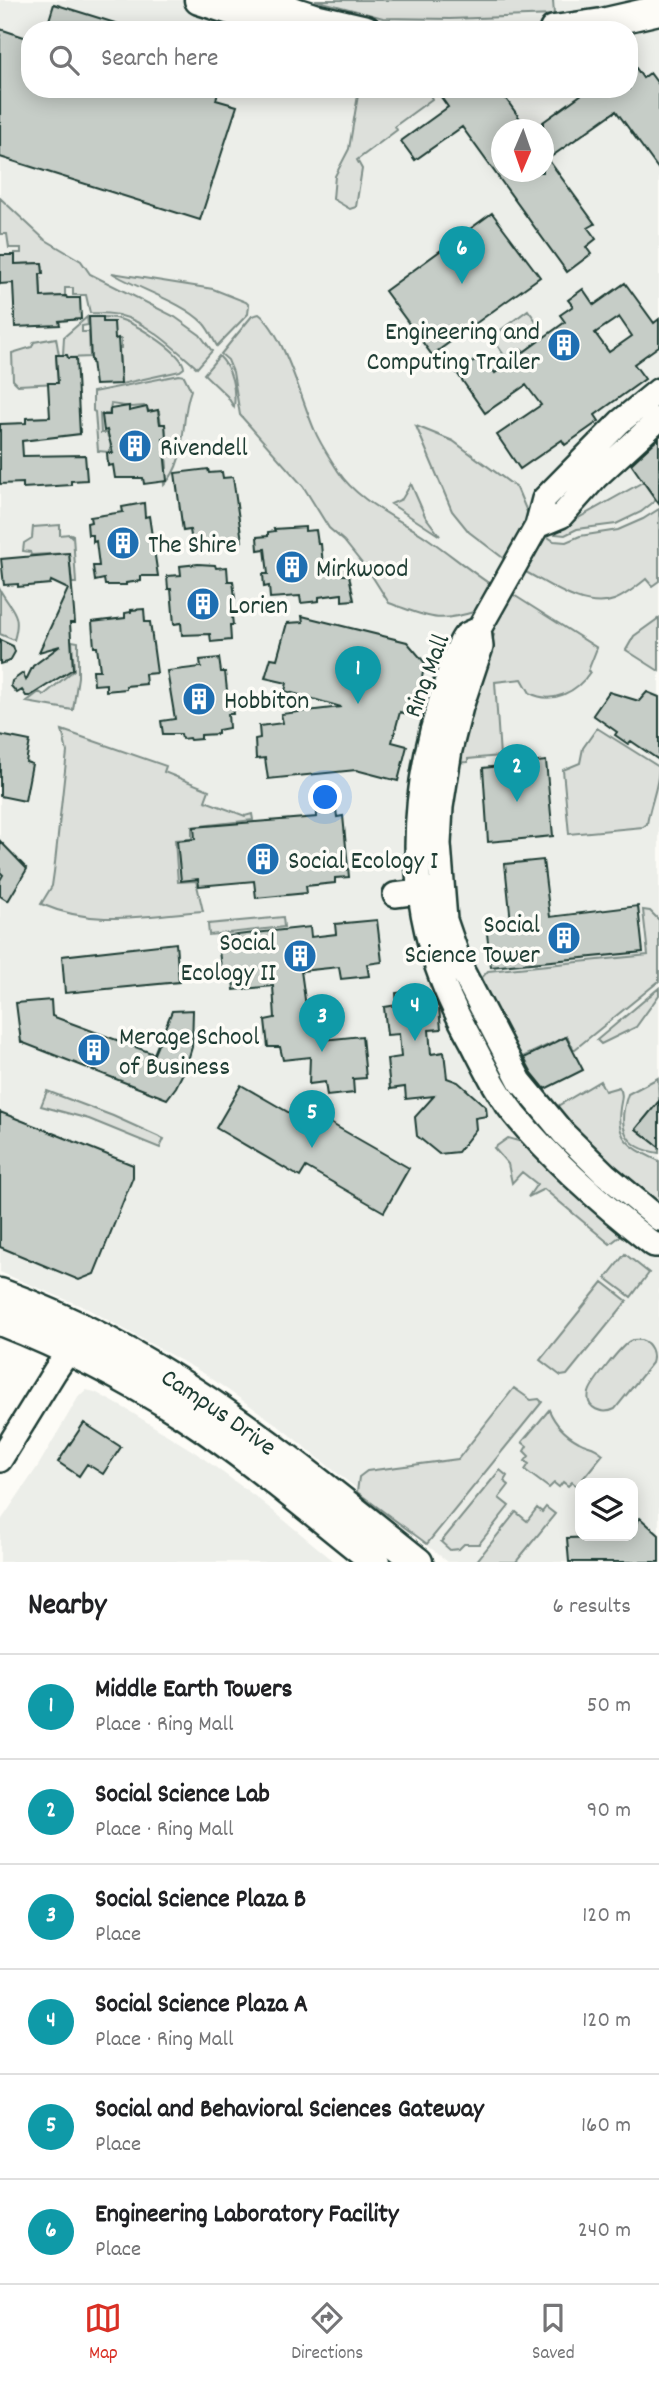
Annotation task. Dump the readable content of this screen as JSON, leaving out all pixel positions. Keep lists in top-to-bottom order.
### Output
{
  "streets": {
    "main road": ["Campus Drive"],
    "street": ["Ring Mall"]
  },
  "places": {
    "building": [
      "Engineering and Computing Trailer",
      "Rivendell",
      "The Shire",
      "Mirkwood",
      "Lorien",
      "Hobbiton",
      "Social Ecology I",
      "Social Science Tower",
      "Social Ecology II",
      "Merage School of Business"
    ]
  },
  "north": "bottom",
  "page": {
    "search": "Search here",
    "pins": [
      "6",
      "1",
      "2",
      "4",
      "3",
      "5"
    ],
    "heading": ["Nearby", "6 results"],
    "list": [
      {
        "mark": "1",
        "name": "Middle Earth Towers",
        "note": "Place · Ring Mall",
        "value": "50 m"
      },
      {
        "mark": "2",
        "name": "Social Science Lab",
        "note": "Place · Ring Mall",
        "value": "90 m"
      },
      {
        "mark": "3",
        "name": "Social Science Plaza B",
        "note": "Place",
        "value": "120 m"
      },
      {
        "mark": "4",
        "name": "Social Science Plaza A",
        "note": "Place · Ring Mall",
        "value": "120 m"
      },
      {
        "mark": "5",
        "name": "Social and Behavioral Sciences Gateway",
        "note": "Place",
        "value": "160 m"
      },
      {
        "mark": "6",
        "name": "Engineering Laboratory Facility",
        "note": "Place",
        "value": "240 m"
      }
    ],
    "nav": ["Map", "Directions", "Saved"]
  }
}
